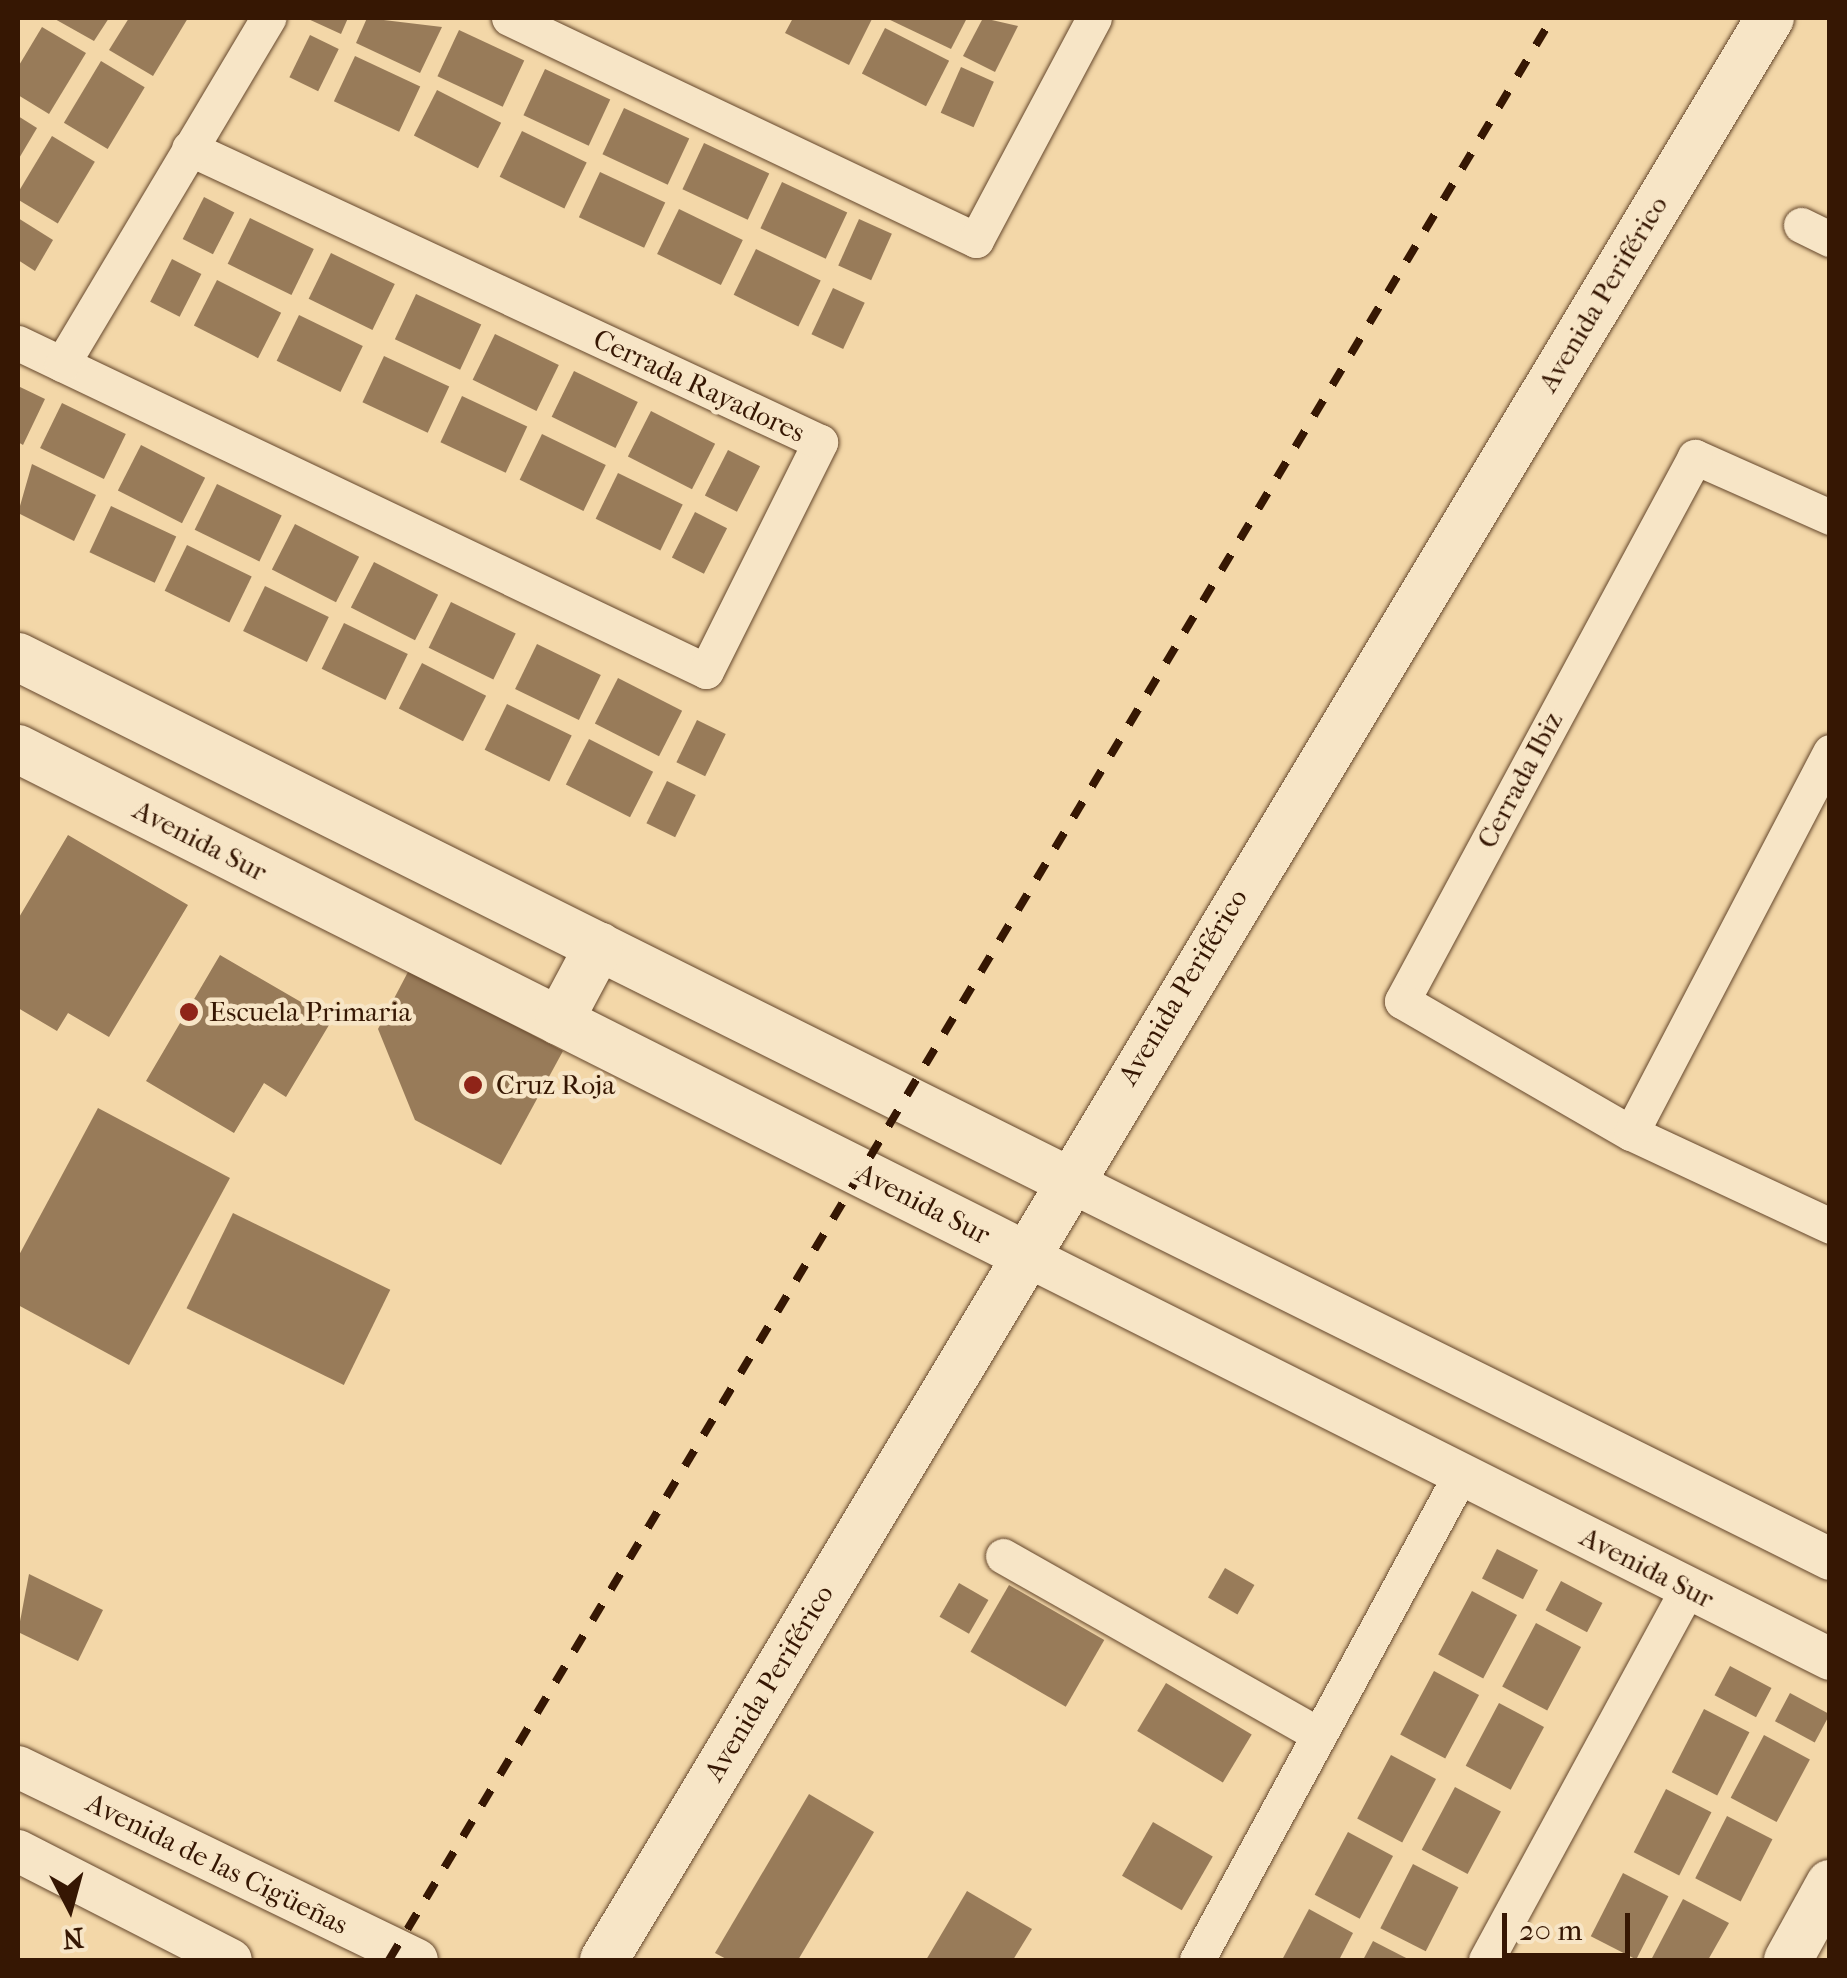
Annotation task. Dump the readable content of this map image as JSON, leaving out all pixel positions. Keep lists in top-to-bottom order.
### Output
{
  "streets": {
    "main road": ["Avenida Periférico", "Avenida Sur"],
    "street": ["Cerrada Rayadores", "Cerrada Ibiz", "Avenida de las Cigüeñas"]
  },
  "crossings": [
    ["Avenida Periférico", "Avenida Sur"]
  ],
  "places": ["Escuela Primaria", "Cruz Roja"],
  "scale_bar": "20 m",
  "north": "bottom"
}
